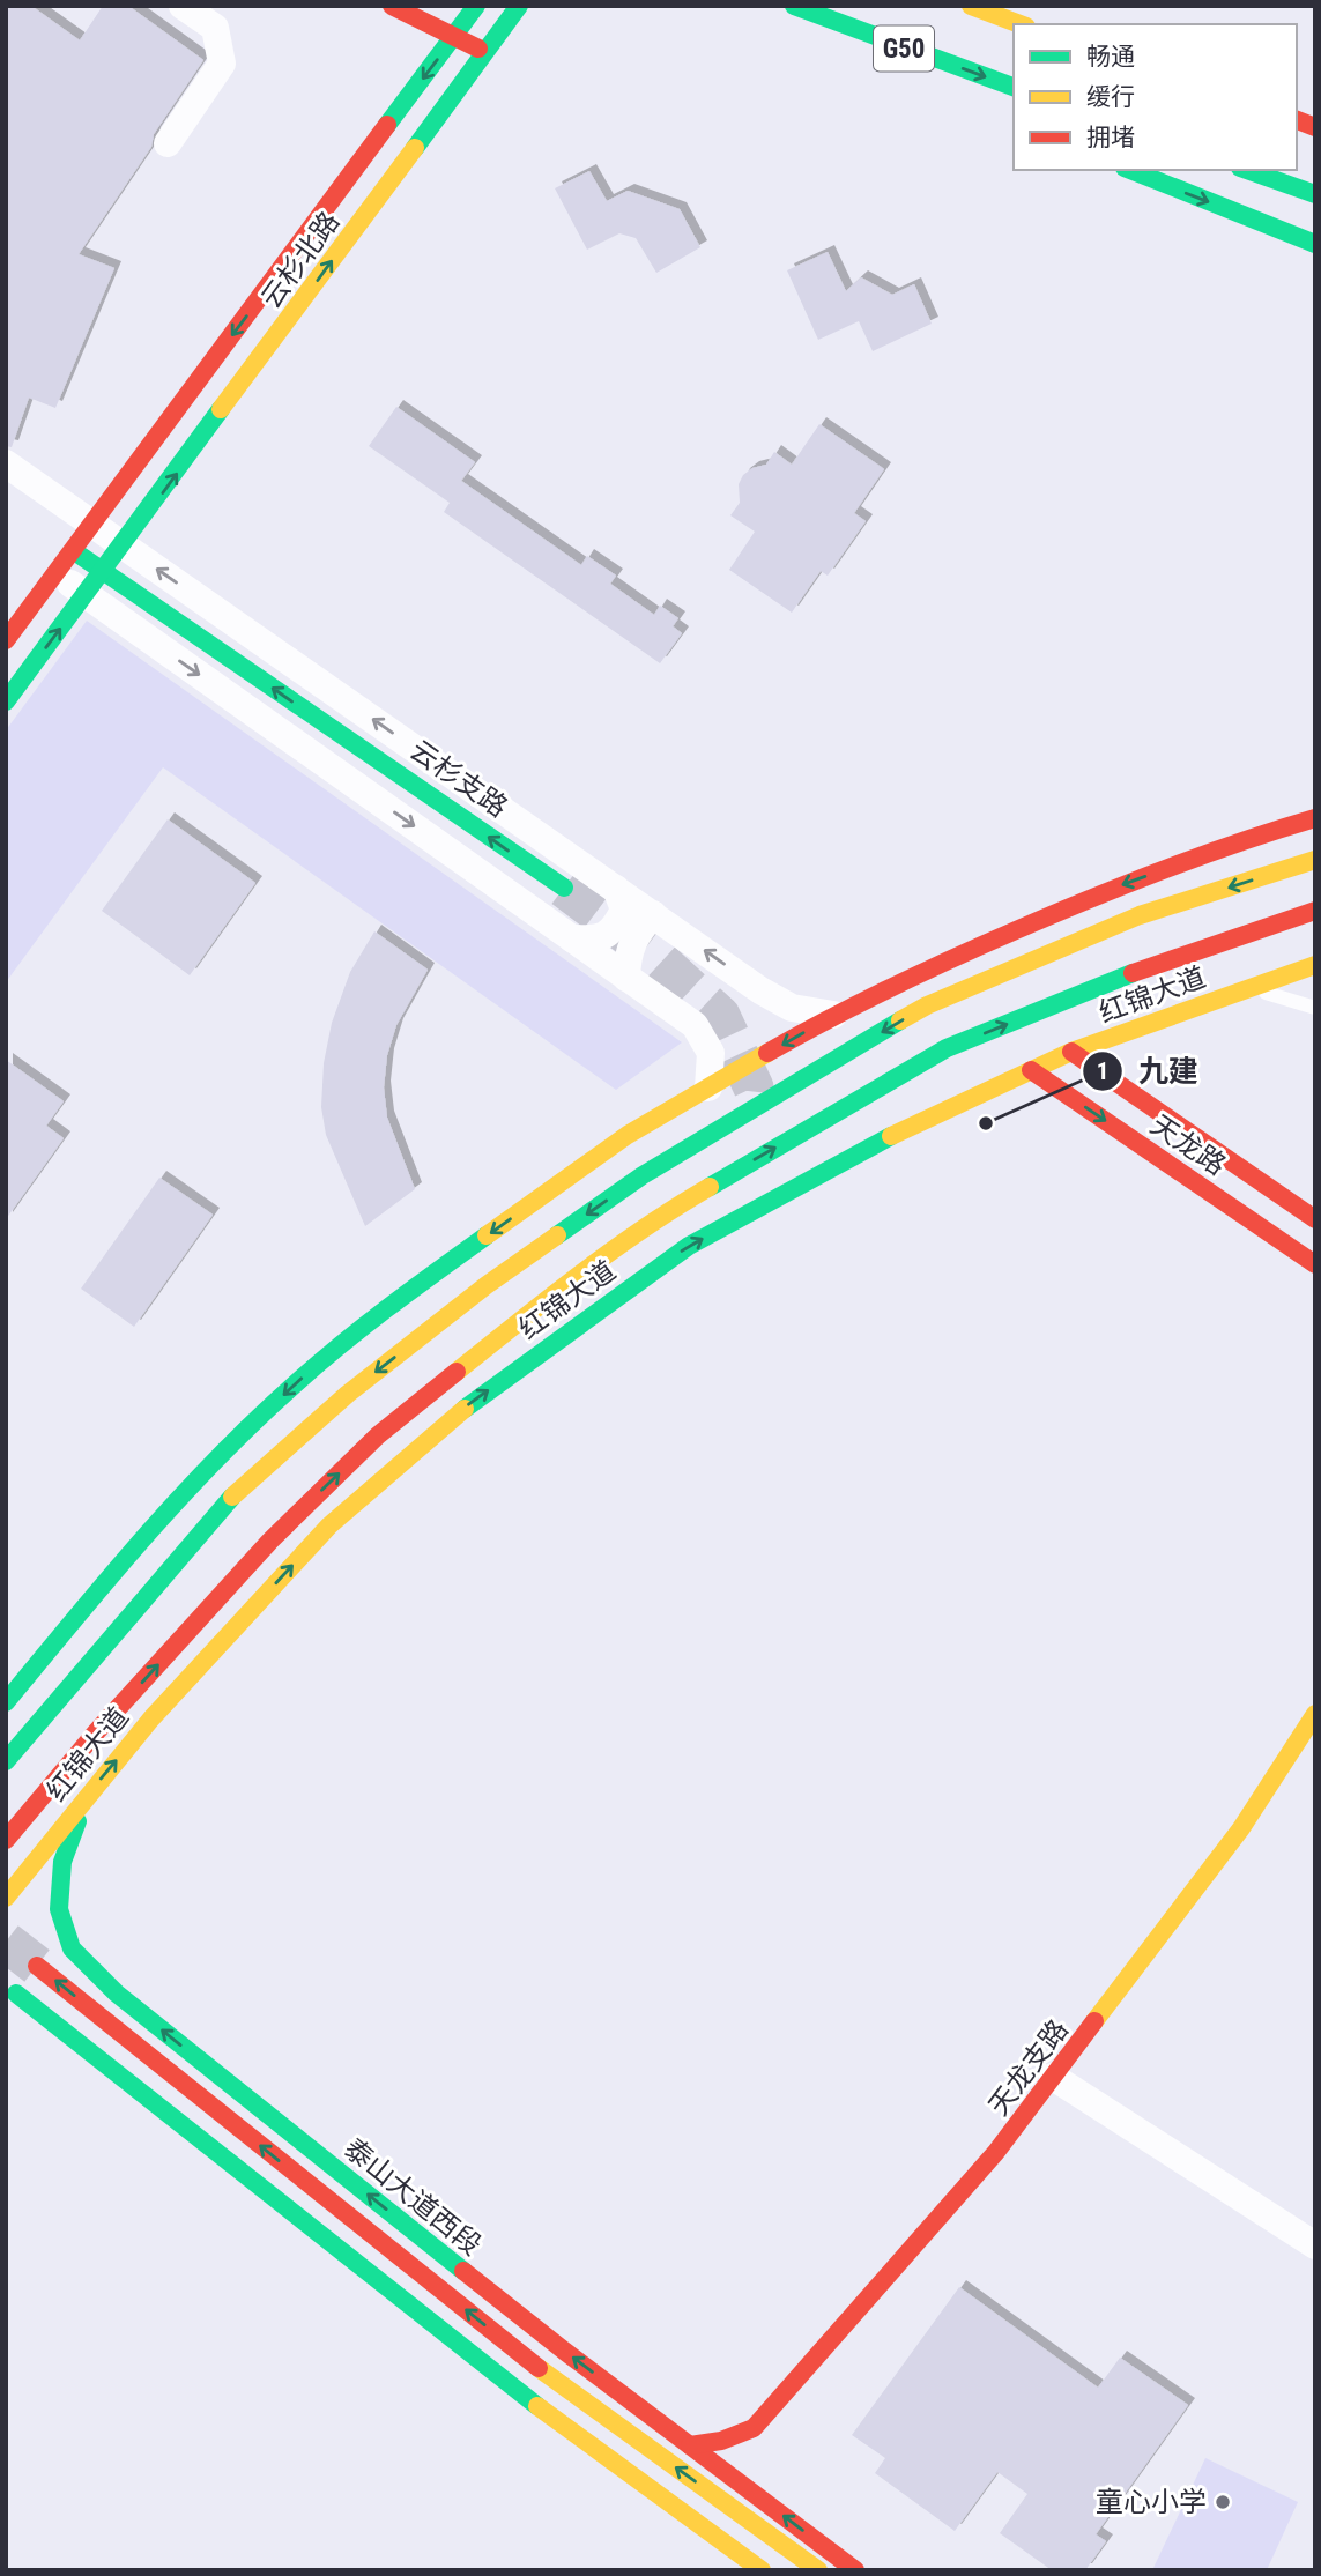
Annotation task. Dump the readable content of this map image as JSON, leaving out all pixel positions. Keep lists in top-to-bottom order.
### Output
{
  "streets": {
    "main road": [
      "G50",
      "云杉北路",
      "红锦大道",
      "天龙路",
      "天龙支路",
      "泰山大道西段"
    ],
    "street": ["云杉支路"]
  },
  "crossings": [
    ["云杉北路", "云杉支路"],
    ["红锦大道", "天龙路"],
    ["红锦大道", "泰山大道西段"]
  ],
  "places": ["九建", "童心小学"],
  "legend": ["畅通", "缓行", "拥堵"]
}
